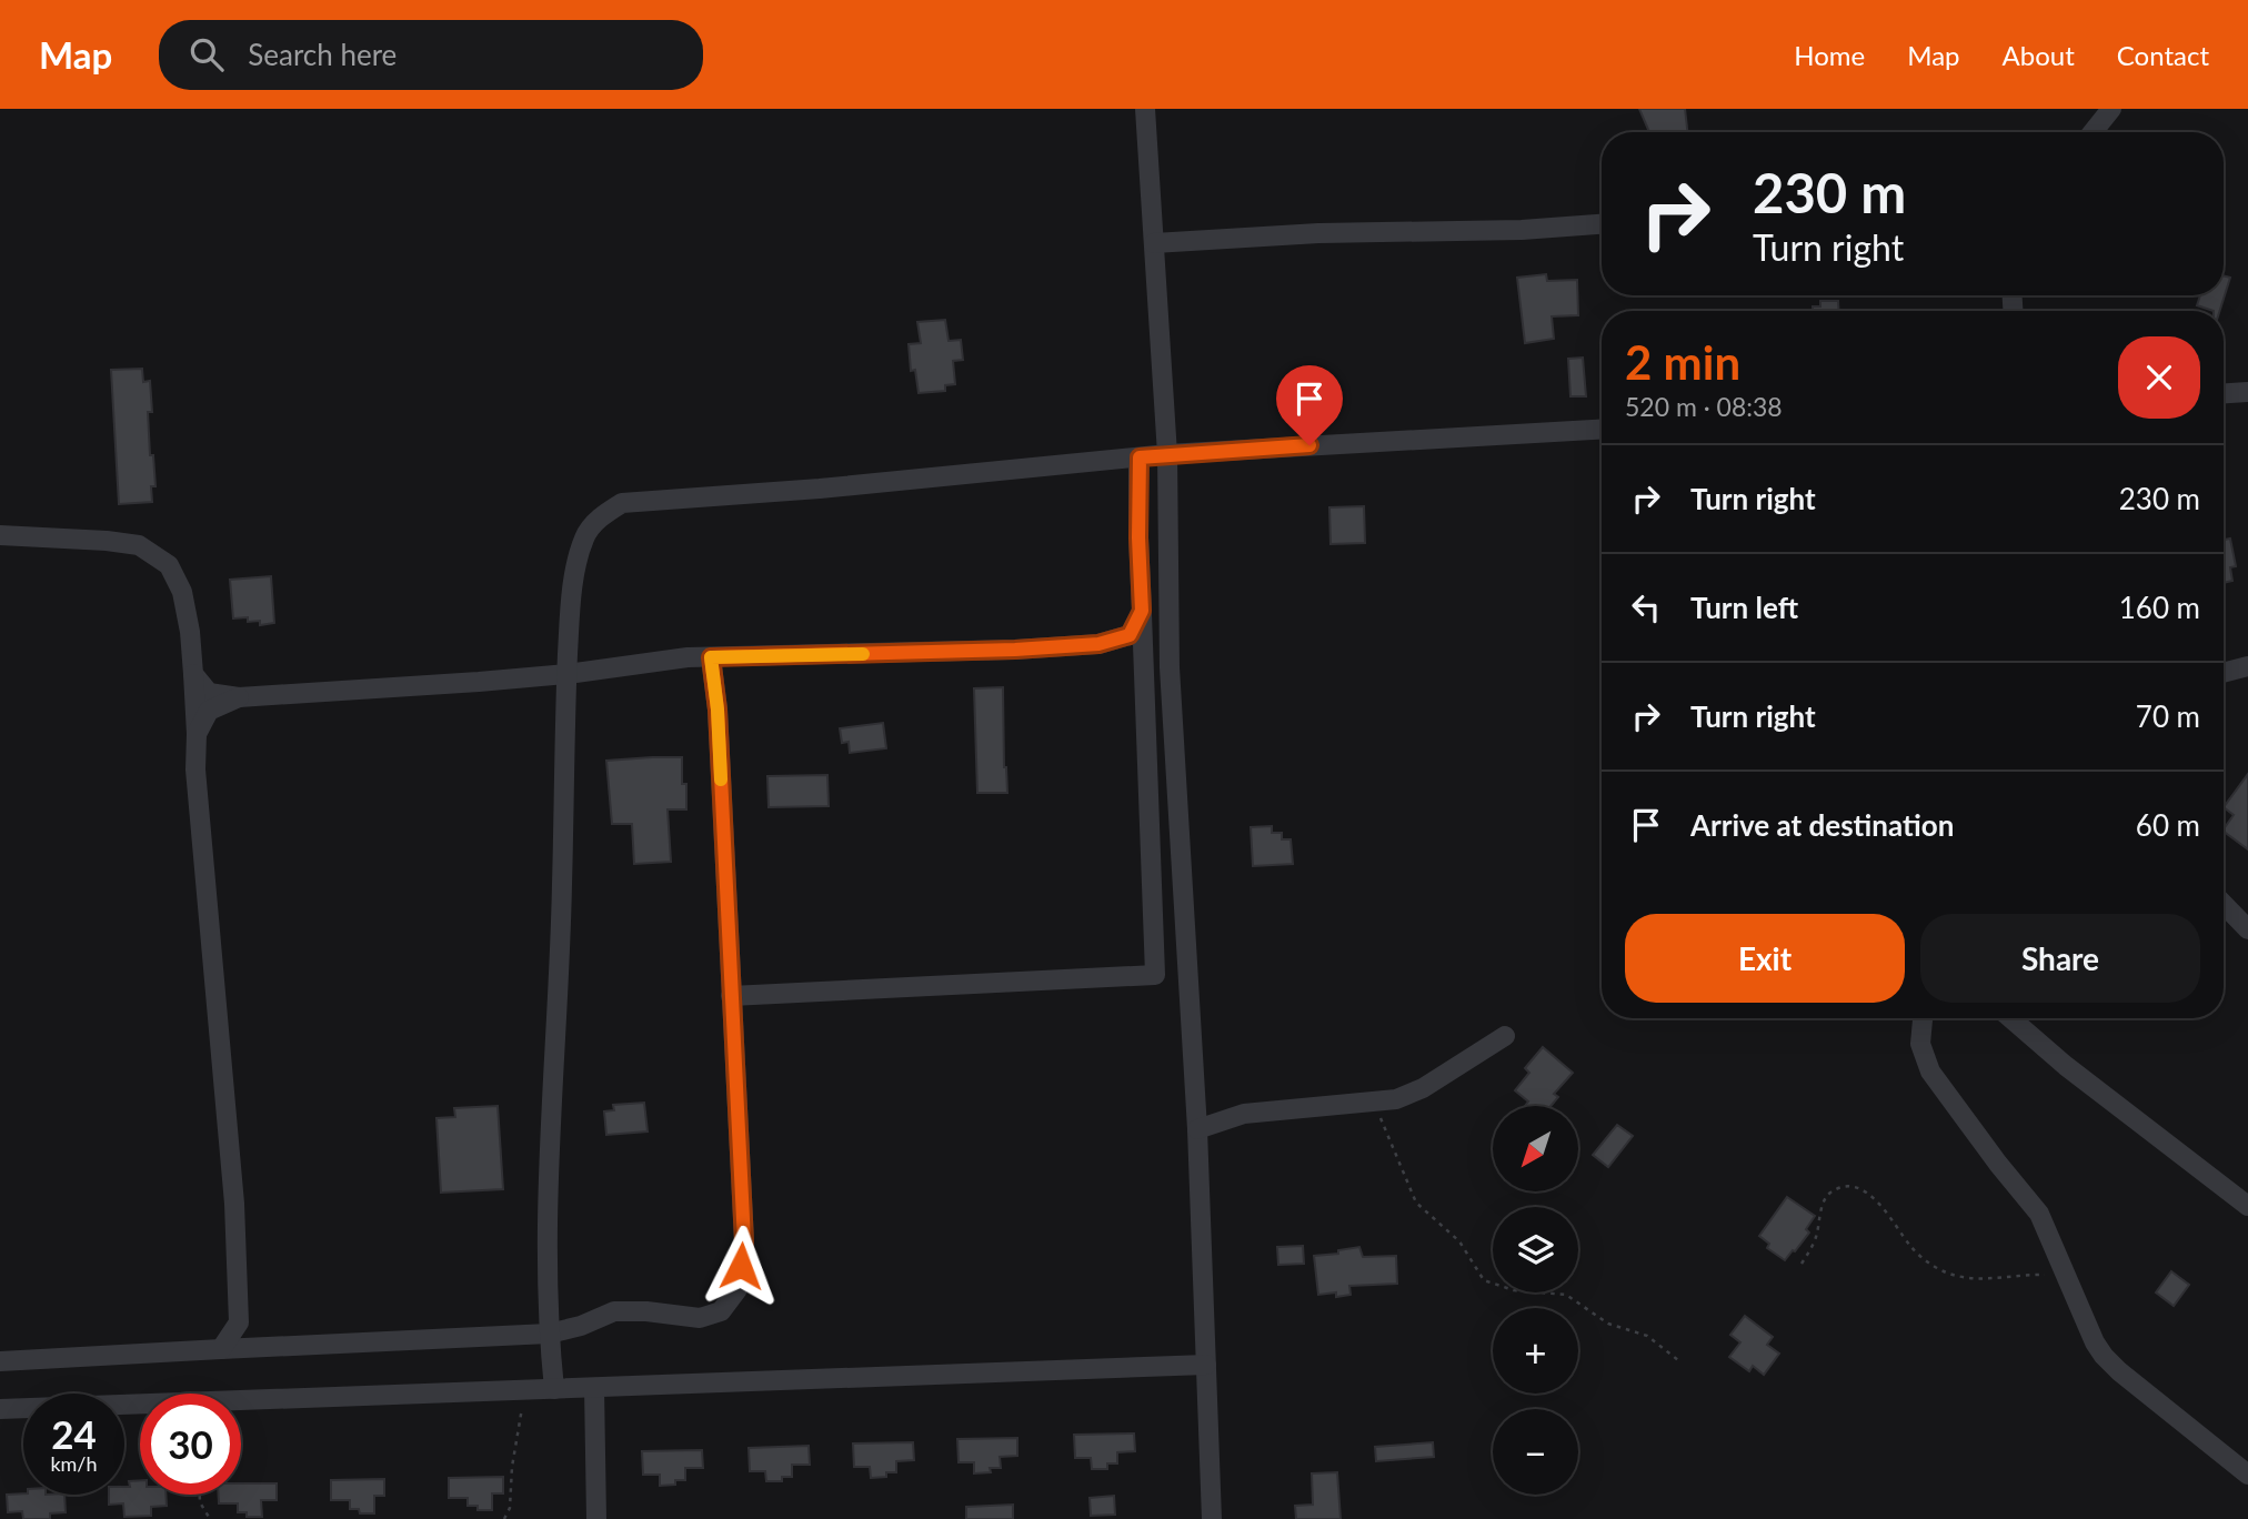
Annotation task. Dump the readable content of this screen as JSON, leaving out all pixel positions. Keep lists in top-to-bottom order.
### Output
{
  "north": "bottom left",
  "page": {
    "header": "Map",
    "search": "Search here",
    "nav": [
      "Home",
      "Map",
      "About",
      "Contact"
    ],
    "turn": ["230 m", "Turn right"],
    "heading": ["2 min", "520 m · 08:38"],
    "list": [
      {
        "name": "Turn right",
        "value": "230 m"
      },
      {
        "name": "Turn left",
        "value": "160 m"
      },
      {
        "name": "Turn right",
        "value": "70 m"
      },
      {
        "name": "Arrive at destination",
        "value": "60 m"
      }
    ],
    "buttons": ["Exit", "Share"],
    "map_buttons": ["+", "−"],
    "speed": "24 km/h",
    "limit": "30"
  }
}
